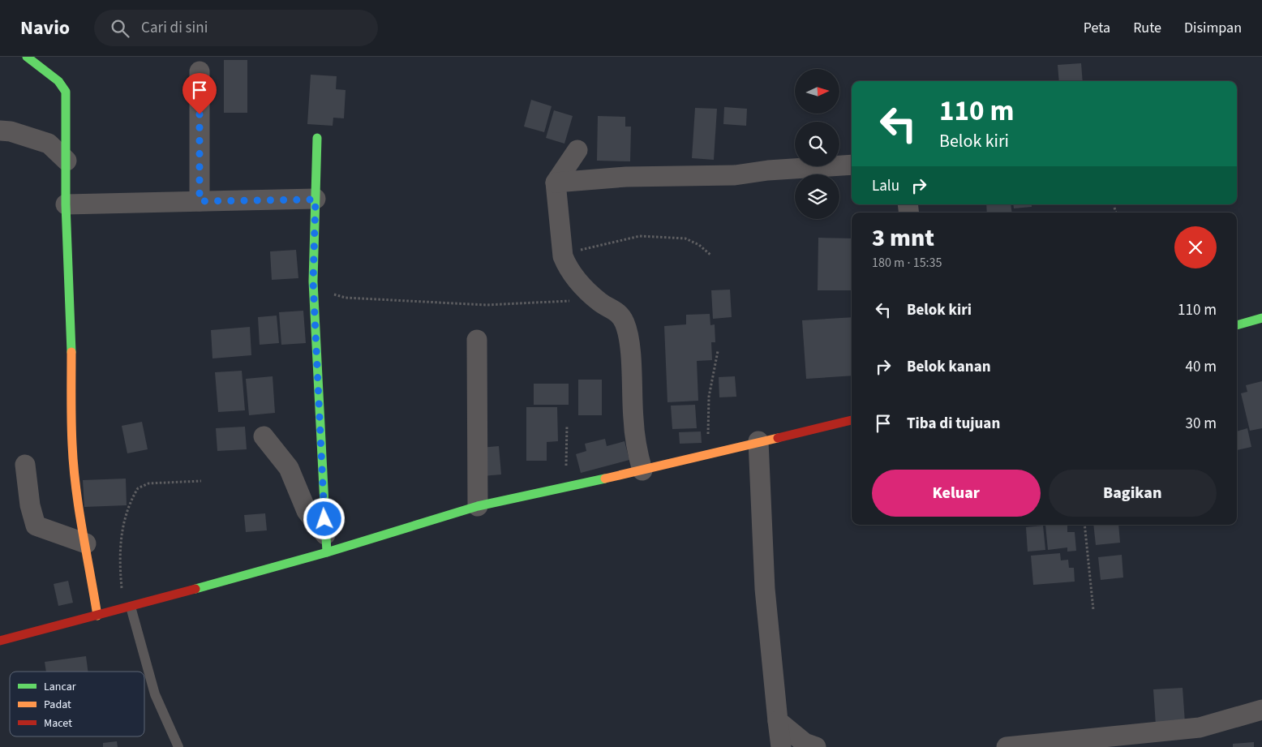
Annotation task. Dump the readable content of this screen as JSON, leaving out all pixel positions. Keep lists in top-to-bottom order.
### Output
{
  "legend": ["Lancar", "Padat", "Macet"],
  "north": "right",
  "page": {
    "header": "Navio",
    "search": "Cari di sini",
    "nav": ["Peta", "Rute", "Disimpan"],
    "turn": ["110 m", "Belok kiri"],
    "then": "Lalu",
    "heading": ["3 mnt", "180 m · 15:35"],
    "list": [
      {
        "name": "Belok kiri",
        "value": "110 m"
      },
      {
        "name": "Belok kanan",
        "value": "40 m"
      },
      {
        "name": "Tiba di tujuan",
        "value": "30 m"
      }
    ],
    "buttons": ["Keluar", "Bagikan"]
  }
}
